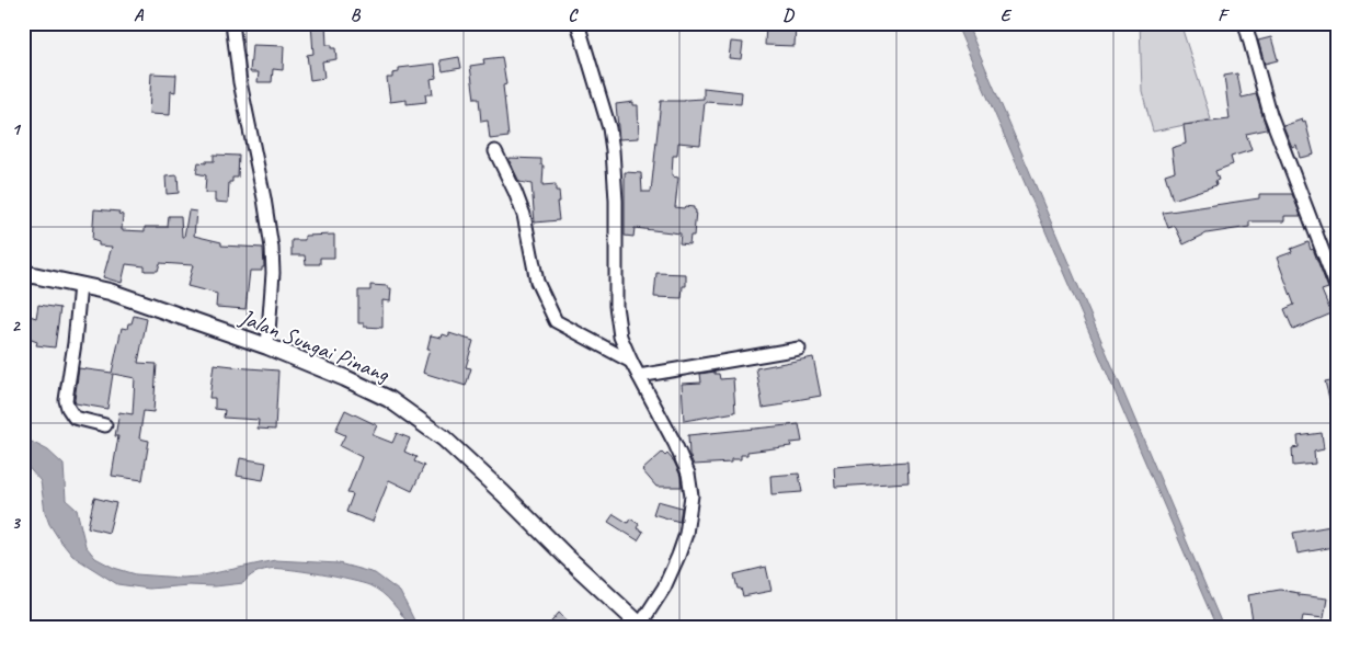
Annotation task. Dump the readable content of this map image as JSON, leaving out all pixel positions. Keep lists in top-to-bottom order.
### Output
{
  "streets": {
    "street": ["Jalan Sungai Pinang"]
  },
  "grid": {
    "columns": [
      "A",
      "B",
      "C",
      "D",
      "E",
      "F"
    ],
    "rows": ["1", "2", "3"]
  }
}
